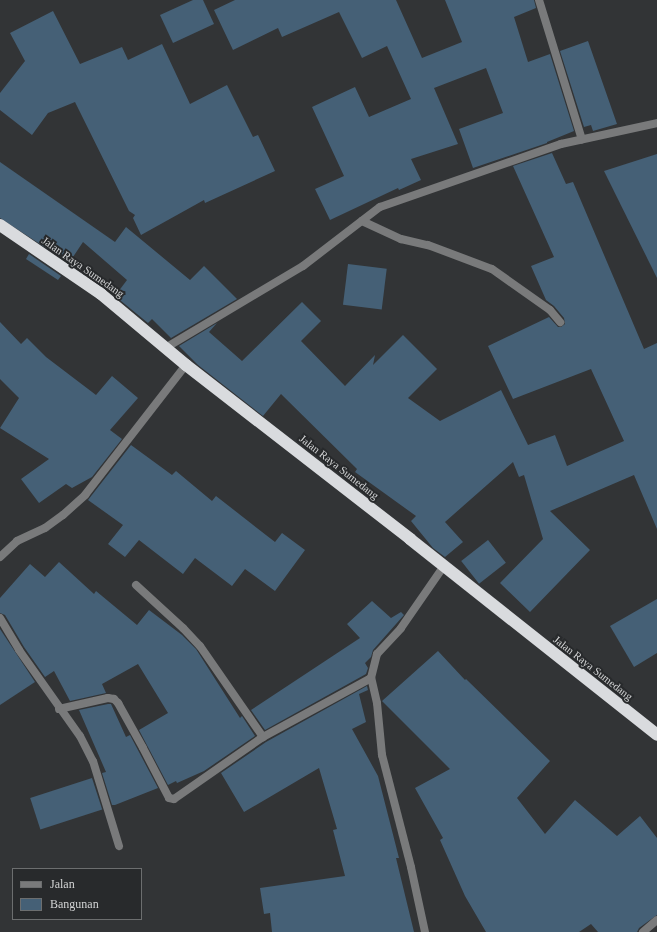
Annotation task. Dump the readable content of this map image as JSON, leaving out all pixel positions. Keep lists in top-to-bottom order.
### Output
{
  "streets": {
    "highway": ["Jalan Raya Sumedang"]
  },
  "legend": ["Jalan", "Bangunan"]
}
